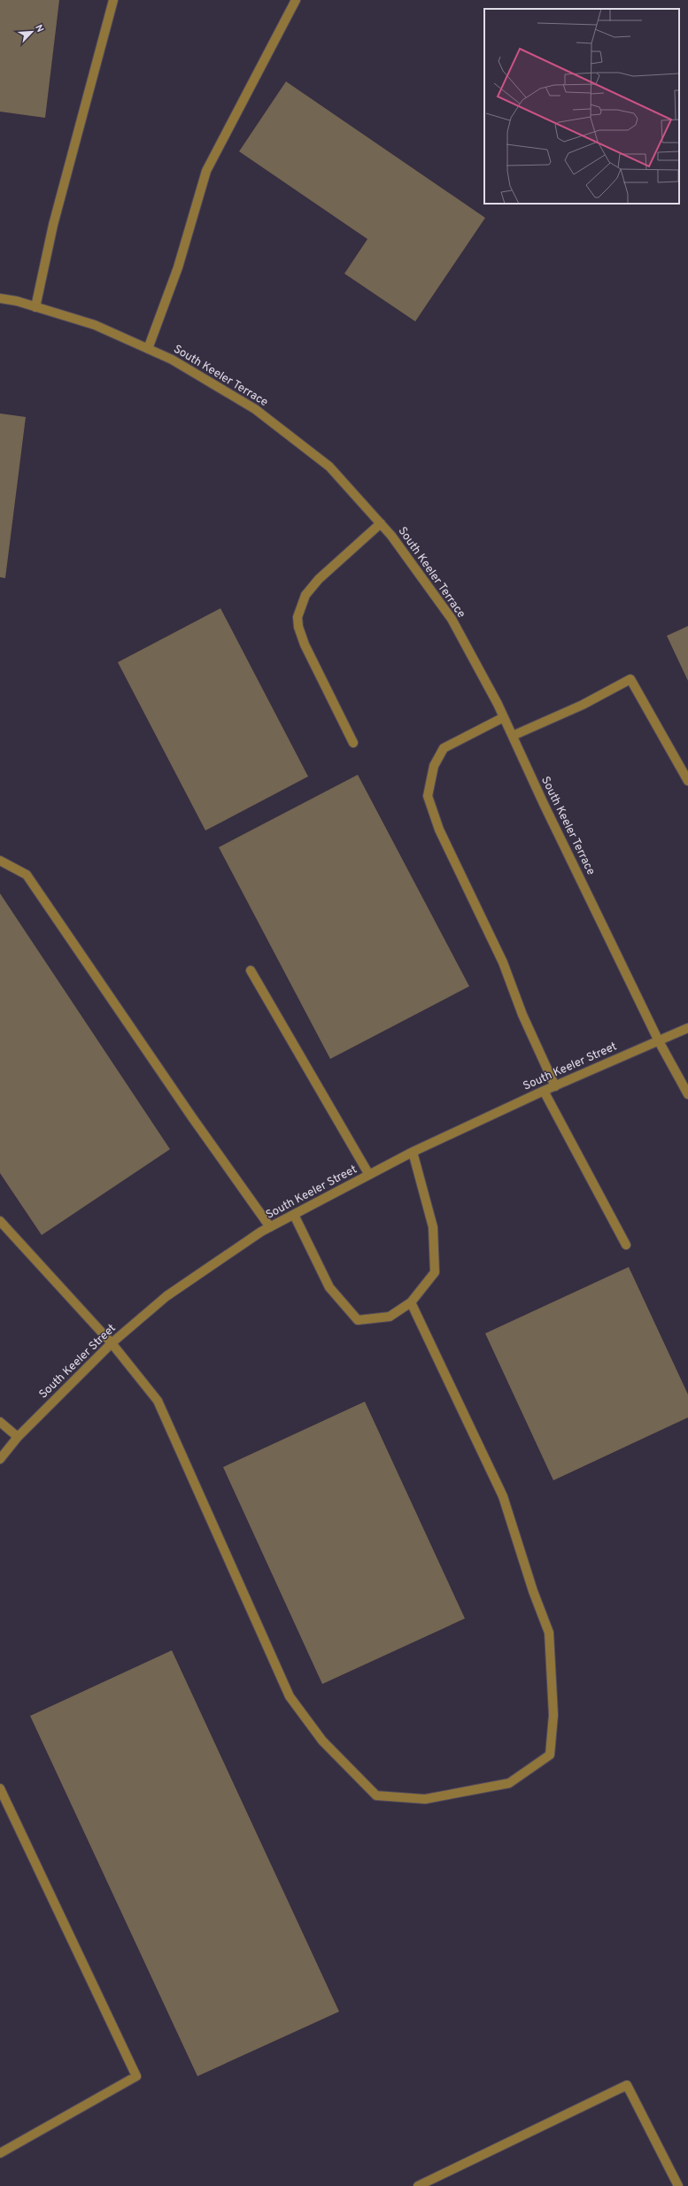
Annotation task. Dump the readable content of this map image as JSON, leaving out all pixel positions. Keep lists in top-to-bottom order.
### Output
{
  "streets": {
    "street": ["South Keeler Terrace", "South Keeler Street"]
  },
  "crossings": [
    ["South Keeler Terrace", "South Keeler Street"]
  ],
  "north": "top right"
}
